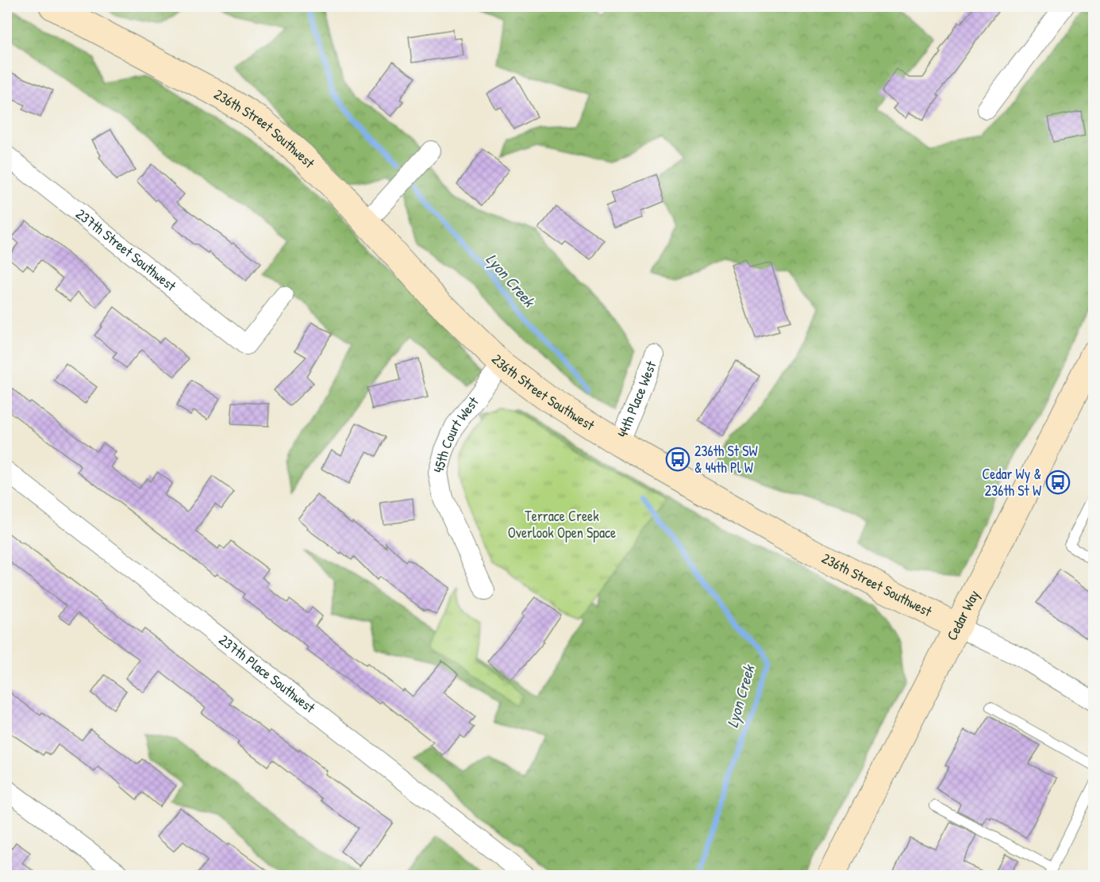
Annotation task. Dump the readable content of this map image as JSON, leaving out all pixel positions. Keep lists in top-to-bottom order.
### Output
{
  "streets": {
    "main road": ["236th Street Southwest", "Cedar Way"],
    "street": [
      "237th Street Southwest",
      "44th Place West",
      "45th Court West",
      "237th Place Southwest"
    ]
  },
  "crossings": [
    ["236th Street Southwest", "44th Place West"],
    ["236th Street Southwest", "45th Court West"],
    ["236th Street Southwest", "Cedar Way"]
  ],
  "water": ["Lyon Creek"],
  "parks": ["Terrace Creek Overlook Open Space"],
  "places": {
    "bus stop": ["236th St SW & 44th Pl W", "Cedar Wy & 236th St W"]
  }
}
